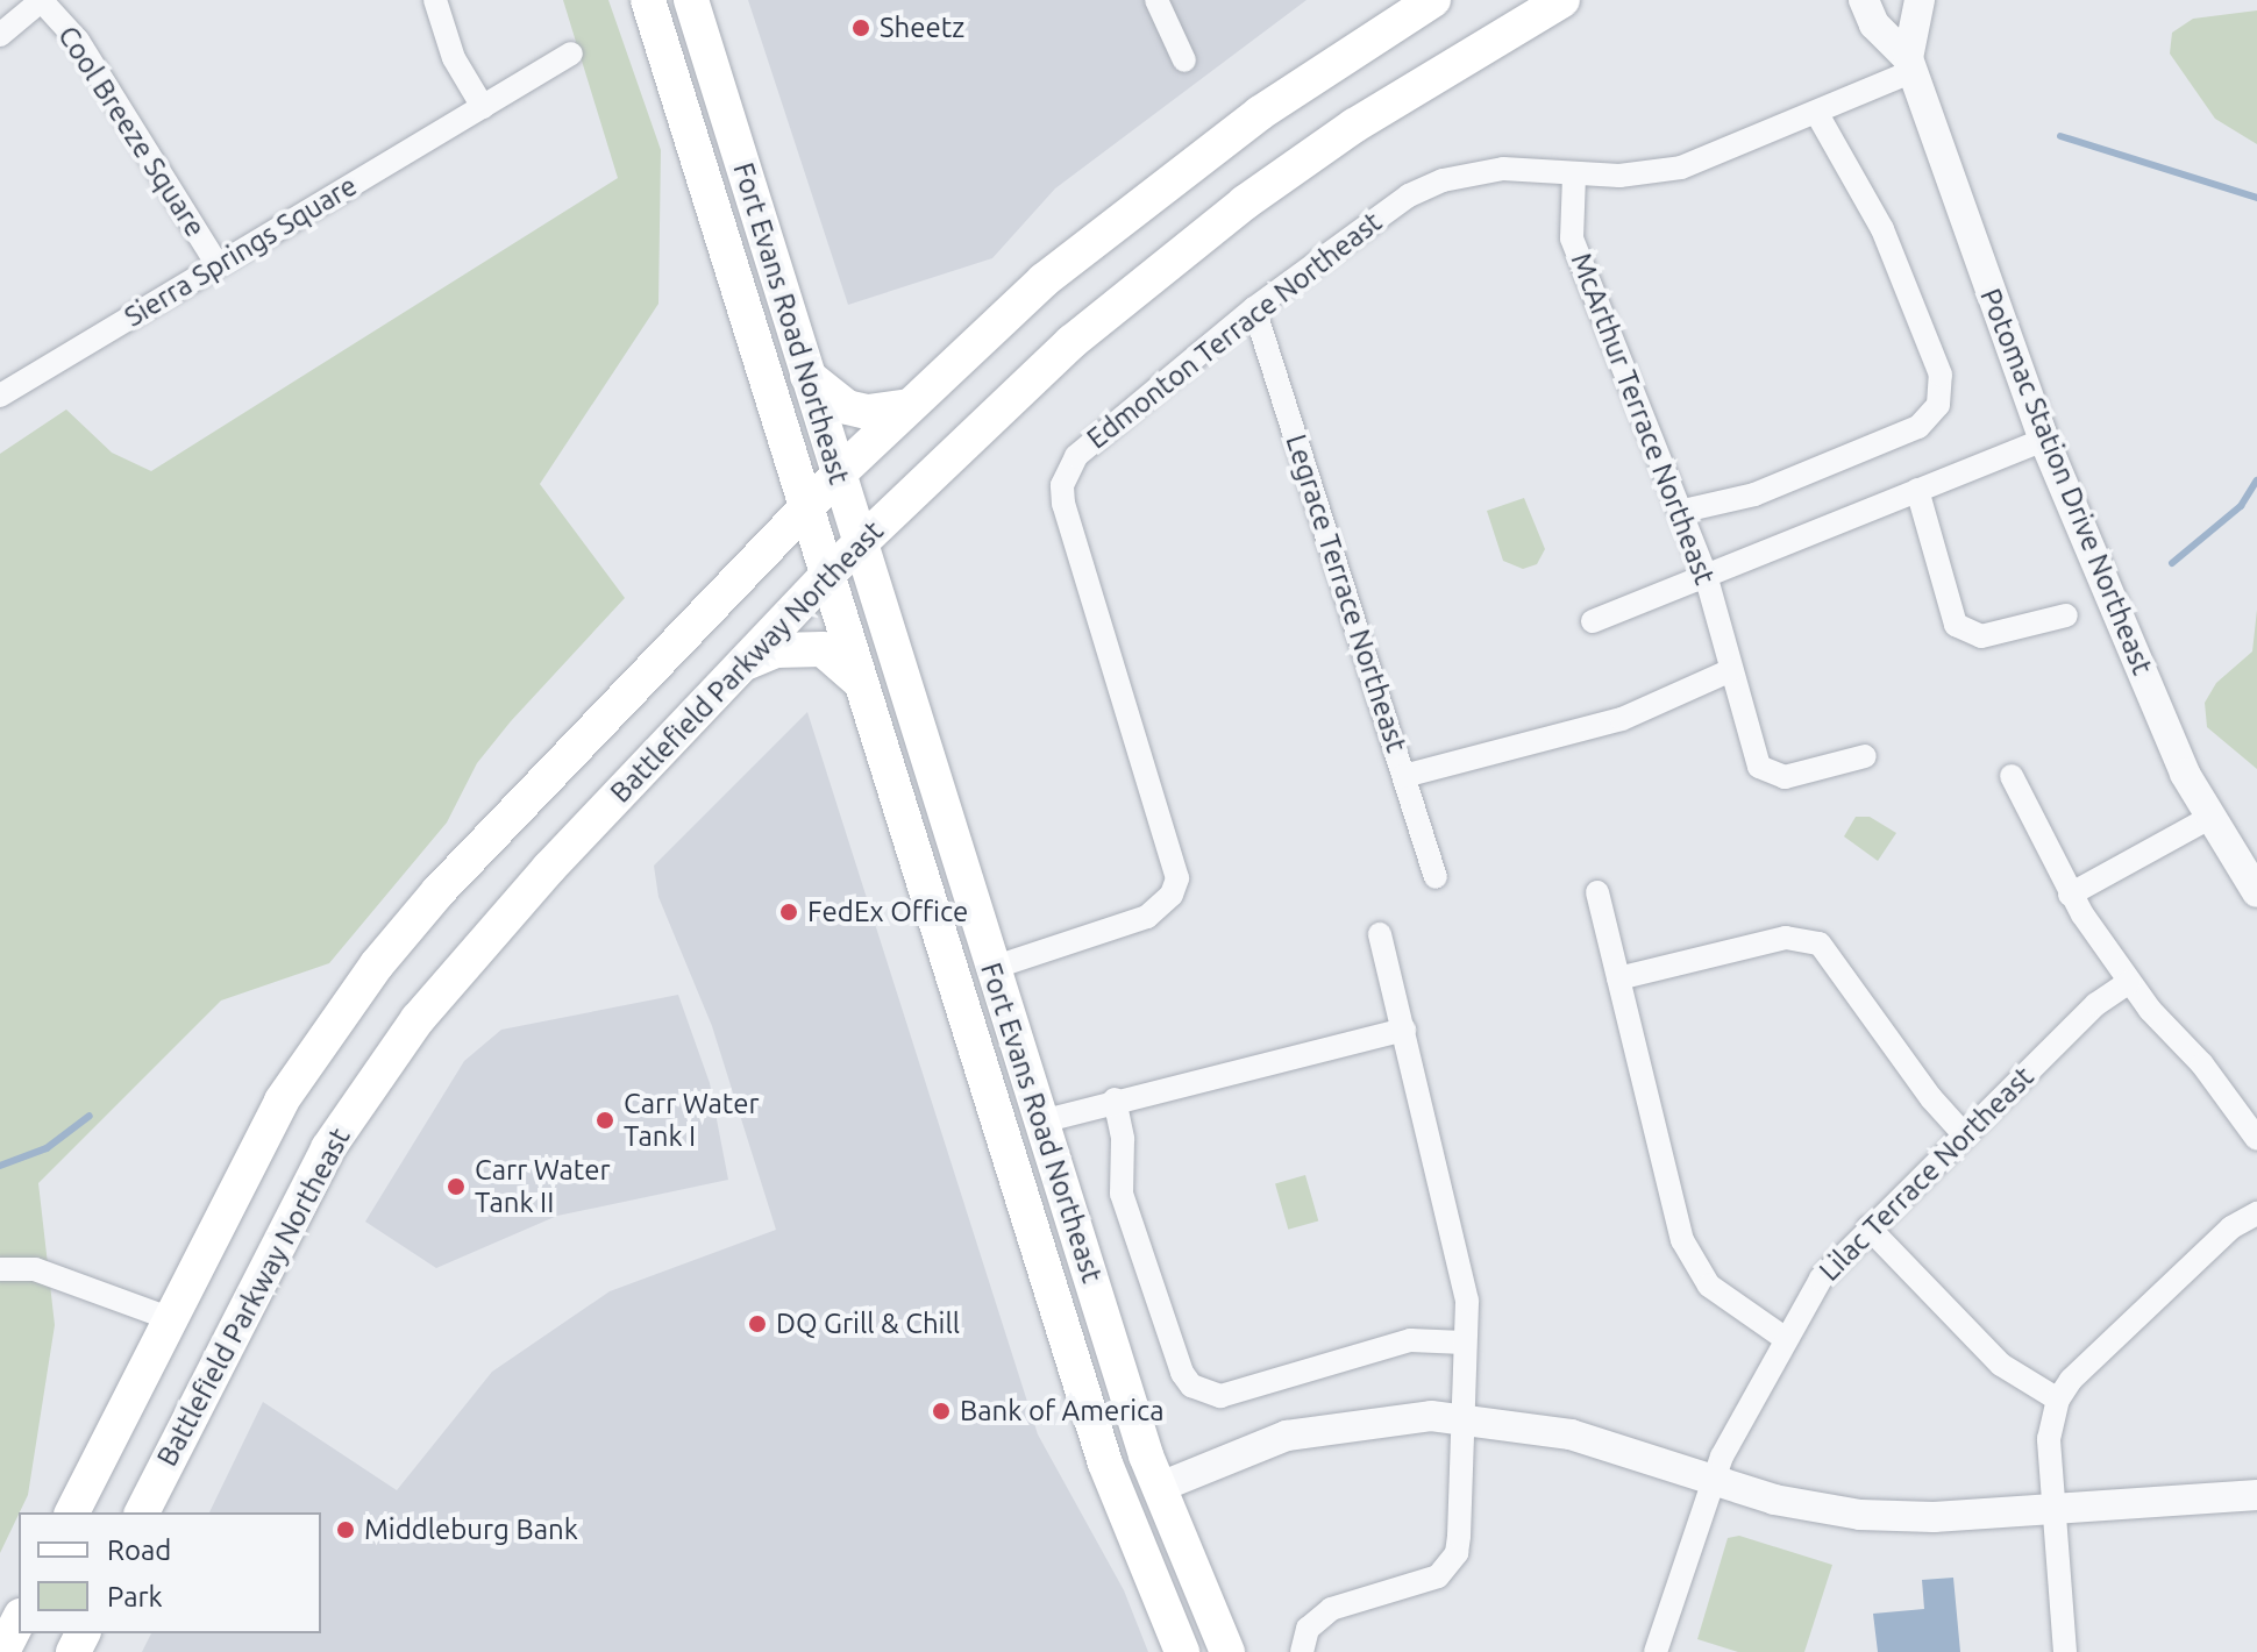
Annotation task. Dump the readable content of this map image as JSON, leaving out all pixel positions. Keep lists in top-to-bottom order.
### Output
{
  "streets": {
    "main road": ["Fort Evans Road Northeast", "Battlefield Parkway Northeast"],
    "street": [
      "Cool Breeze Square",
      "Sierra Springs Square",
      "Edmonton Terrace Northeast",
      "McArthur Terrace Northeast",
      "Potomac Station Drive Northeast",
      "Legrace Terrace Northeast",
      "Lilac Terrace Northeast"
    ]
  },
  "crossings": [
    ["Cool Breeze Square", "Sierra Springs Square"],
    ["Fort Evans Road Northeast", "Edmonton Terrace Northeast"],
    ["Fort Evans Road Northeast", "Battlefield Parkway Northeast"],
    ["Edmonton Terrace Northeast", "McArthur Terrace Northeast"],
    ["Edmonton Terrace Northeast", "Potomac Station Drive Northeast"],
    ["Edmonton Terrace Northeast", "Legrace Terrace Northeast"]
  ],
  "places": [
    "Sheetz",
    "FedEx Office",
    "Carr Water Tank I",
    "Carr Water Tank II",
    "DQ Grill & Chill",
    "Bank of America",
    "Middleburg Bank"
  ],
  "legend": ["Road", "Park"]
}
